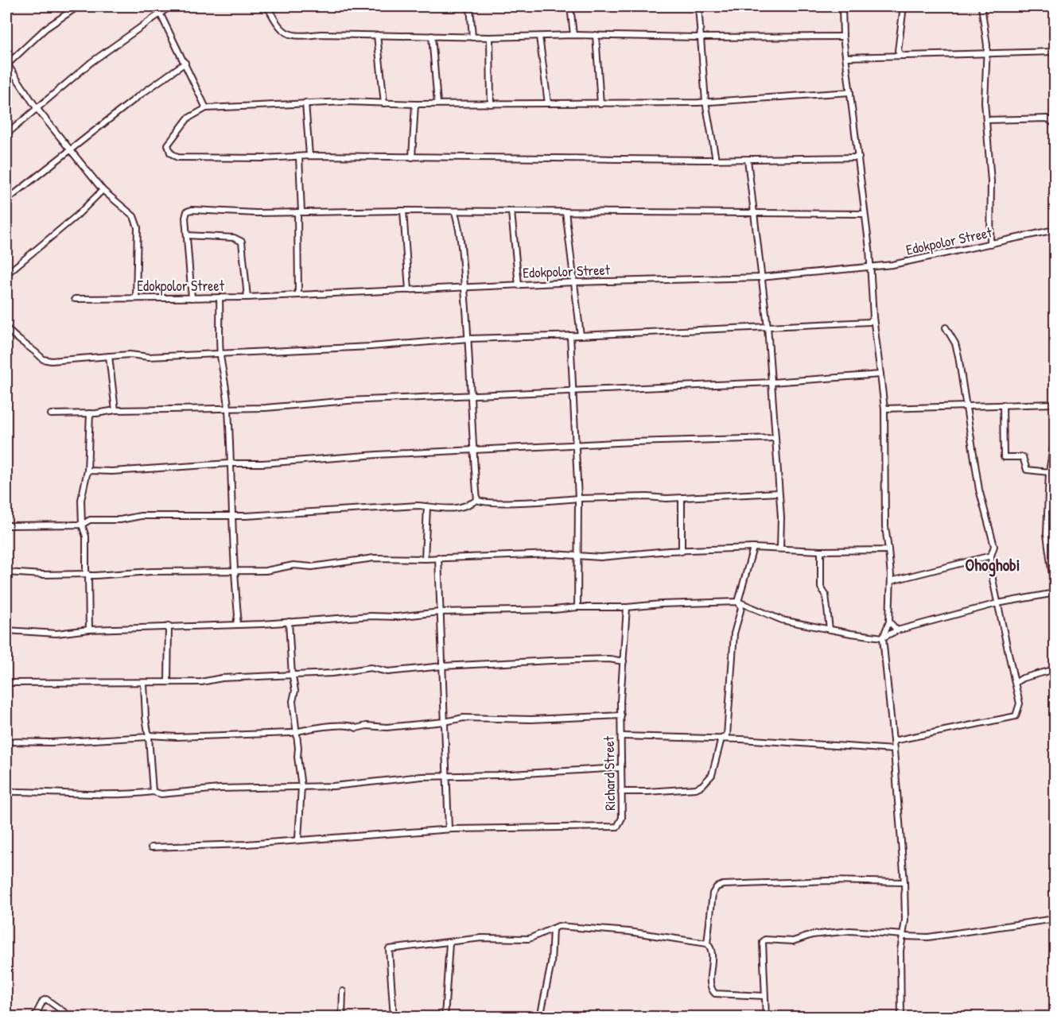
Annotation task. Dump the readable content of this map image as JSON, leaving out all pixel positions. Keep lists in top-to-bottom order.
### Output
{
  "streets": {
    "street": ["Edokpolor Street", "Richard Street"]
  },
  "districts": ["Ohoghobi"]
}
